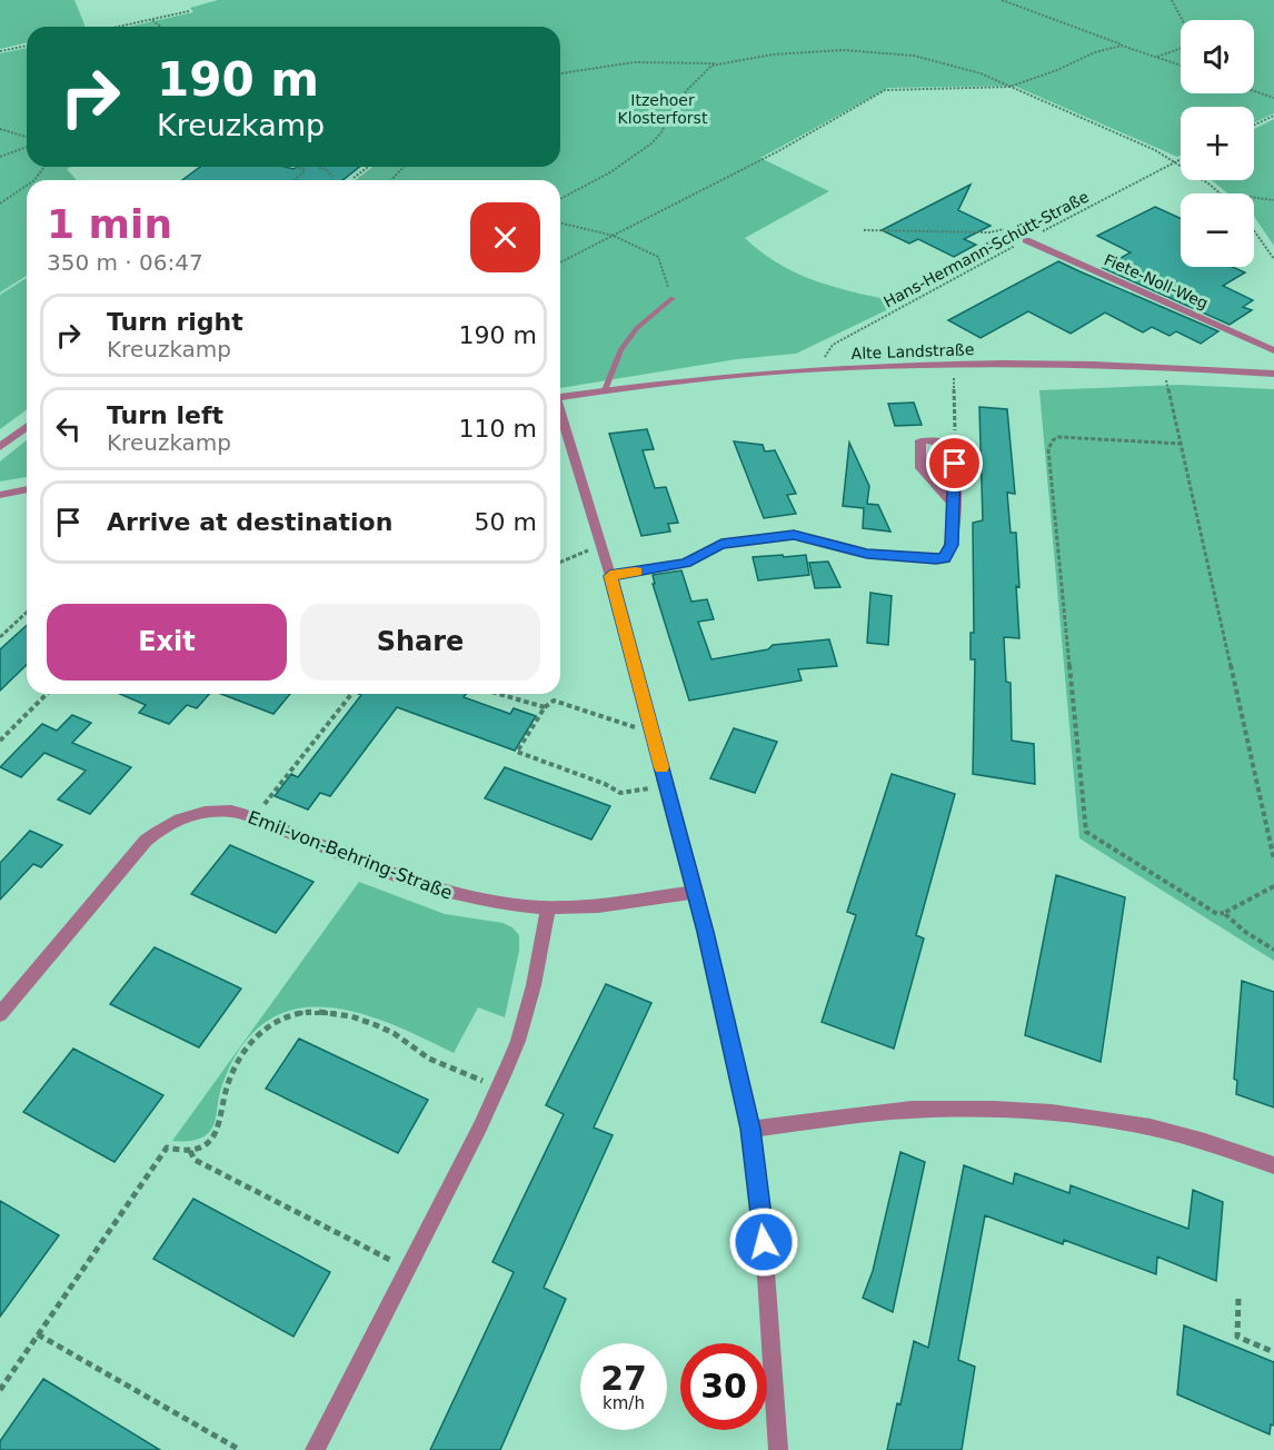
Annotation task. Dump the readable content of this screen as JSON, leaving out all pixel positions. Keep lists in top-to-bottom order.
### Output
{
  "streets": {
    "street": ["Fiete-Noll-Weg", "Alte Landstraße", "Emil-von-Behring-Straße"],
    "path": ["Hans-Hermann-Schütt-Straße"]
  },
  "crossings": [
    ["Hans-Hermann-Schütt-Straße", "Fiete-Noll-Weg"],
    ["Hans-Hermann-Schütt-Straße", "Alte Landstraße"]
  ],
  "parks": ["Itzehoer Klosterforst"],
  "page": {
    "map_buttons": ["+", "−"],
    "turn": ["190 m", "Kreuzkamp"],
    "heading": ["1 min", "350 m · 06:47"],
    "list": [
      {
        "name": "Turn right",
        "note": "Kreuzkamp",
        "value": "190 m"
      },
      {
        "name": "Turn left",
        "note": "Kreuzkamp",
        "value": "110 m"
      },
      {
        "name": "Arrive at destination",
        "value": "50 m"
      }
    ],
    "buttons": ["Exit", "Share"],
    "speed": "27 km/h",
    "limit": "30"
  }
}
